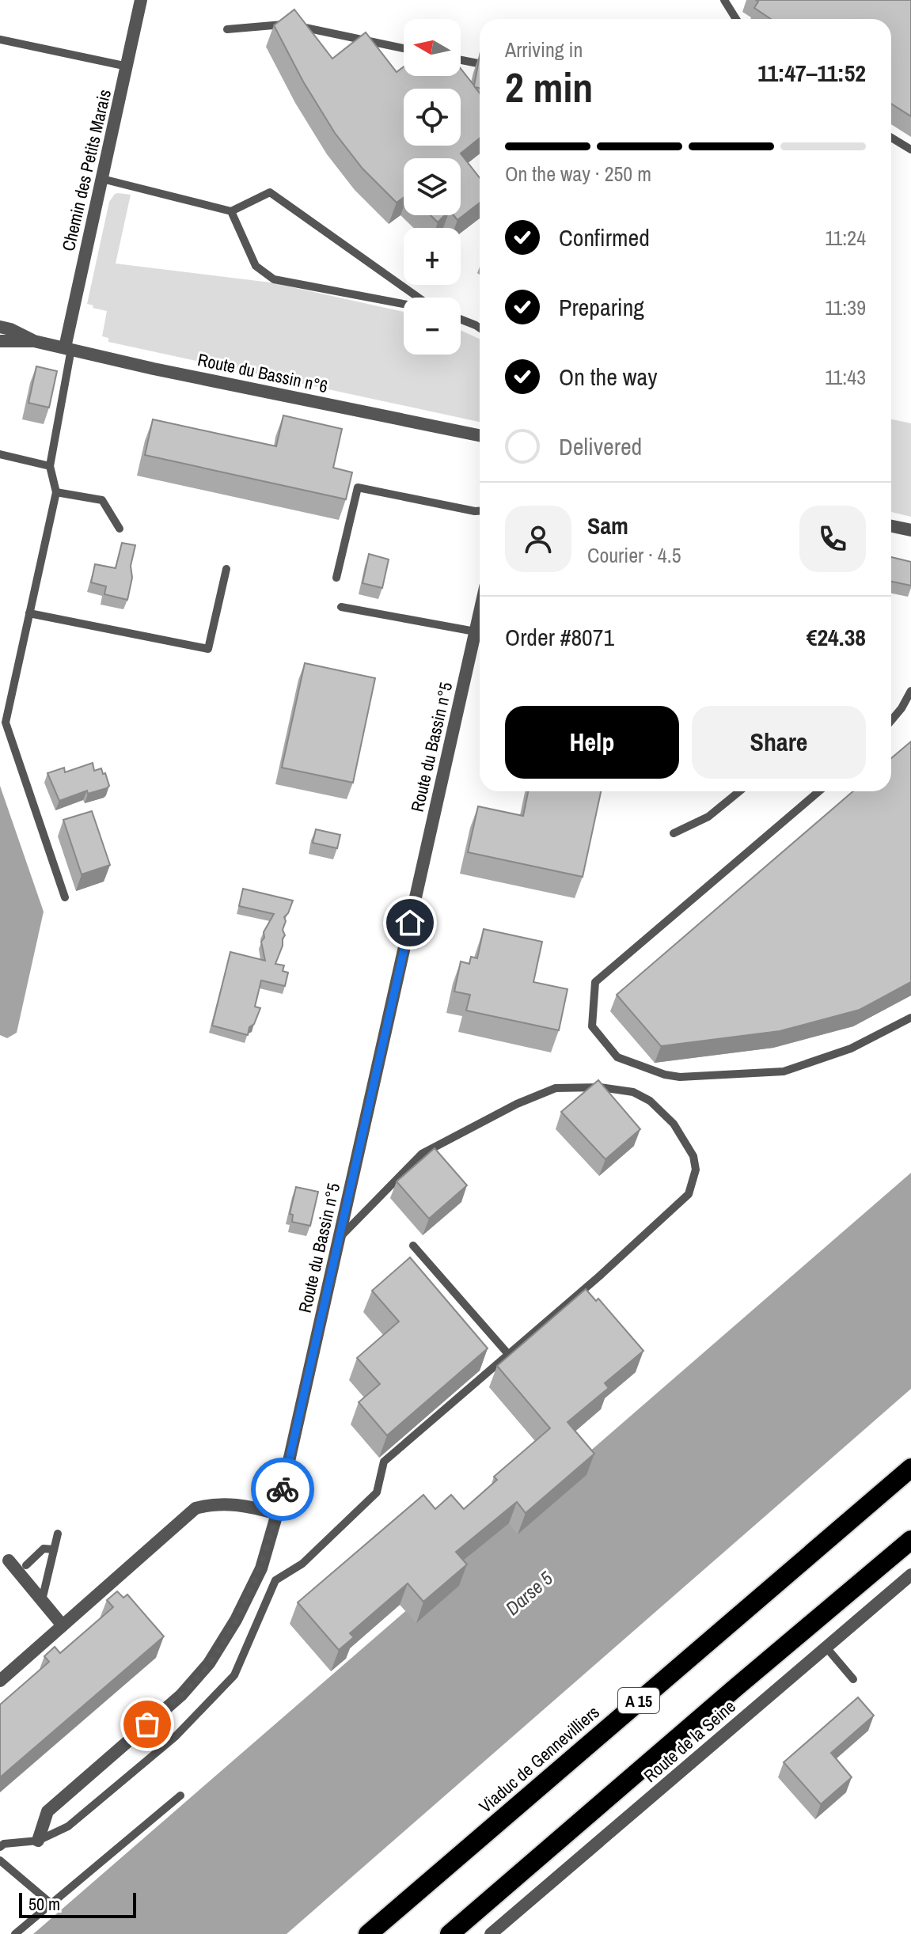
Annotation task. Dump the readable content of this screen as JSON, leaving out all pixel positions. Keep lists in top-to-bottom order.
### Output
{
  "streets": {
    "highway": ["A 15", "Viaduc de Gennevilliers"],
    "street": [
      "Chemin des Petits Marais",
      "Route du Bassin n°6",
      "Route du Bassin n°5",
      "Route de la Seine"
    ]
  },
  "crossings": [
    ["Chemin des Petits Marais", "Route du Bassin n°6"]
  ],
  "water": ["Darse 5"],
  "scale_bar": "50 m",
  "north": "left",
  "page": {
    "map_buttons": ["+", "−"],
    "heading": ["2 min", "Arriving in", "11:47–11:52"],
    "panel": [
      "Sam",
      "Courier · 4.5",
      "Order #8071",
      "€24.38"
    ],
    "bar": "On the way · 250 m",
    "list": [
      ["Confirmed", "11:24"],
      ["Preparing", "11:39"],
      ["On the way", "11:43"],
      "Delivered"
    ],
    "buttons": ["Help", "Share"],
    "scale": "50 m"
  }
}
